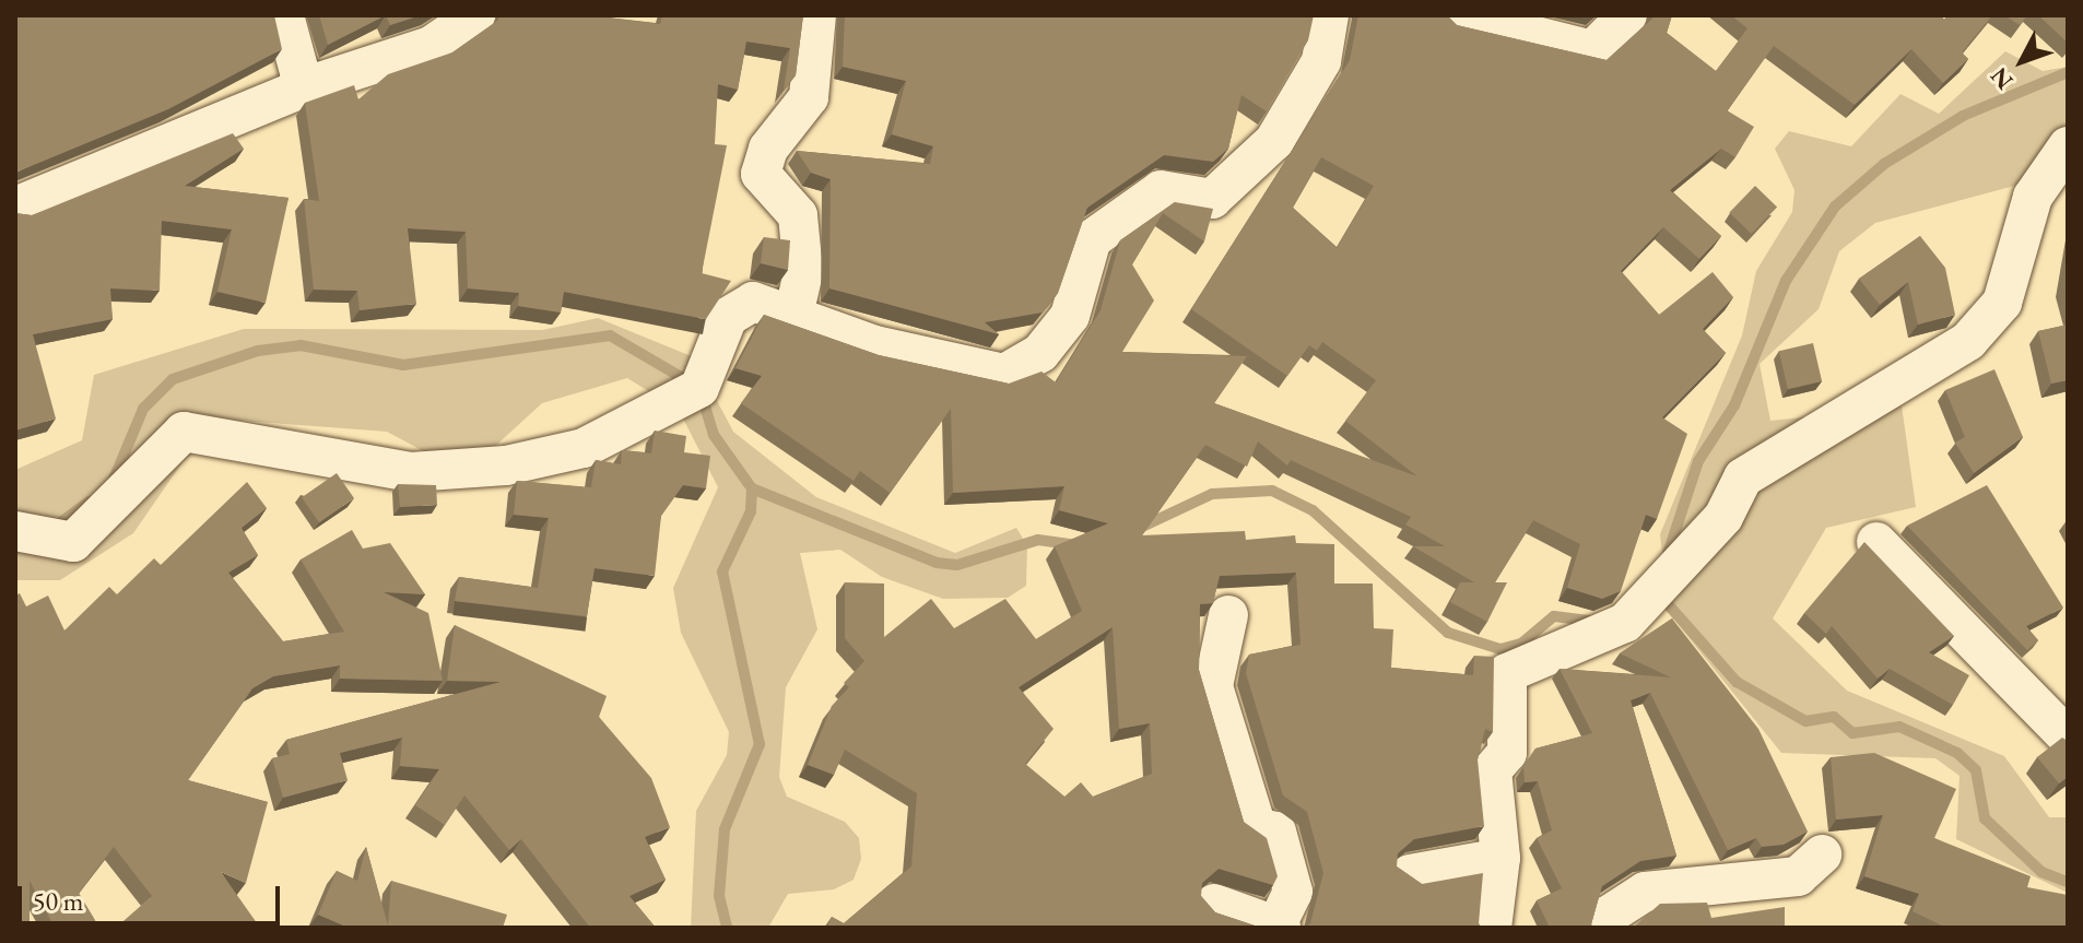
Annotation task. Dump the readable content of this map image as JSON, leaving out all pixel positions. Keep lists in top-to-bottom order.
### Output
{
  "scale_bar": "50 m",
  "north": "bottom left"
}
